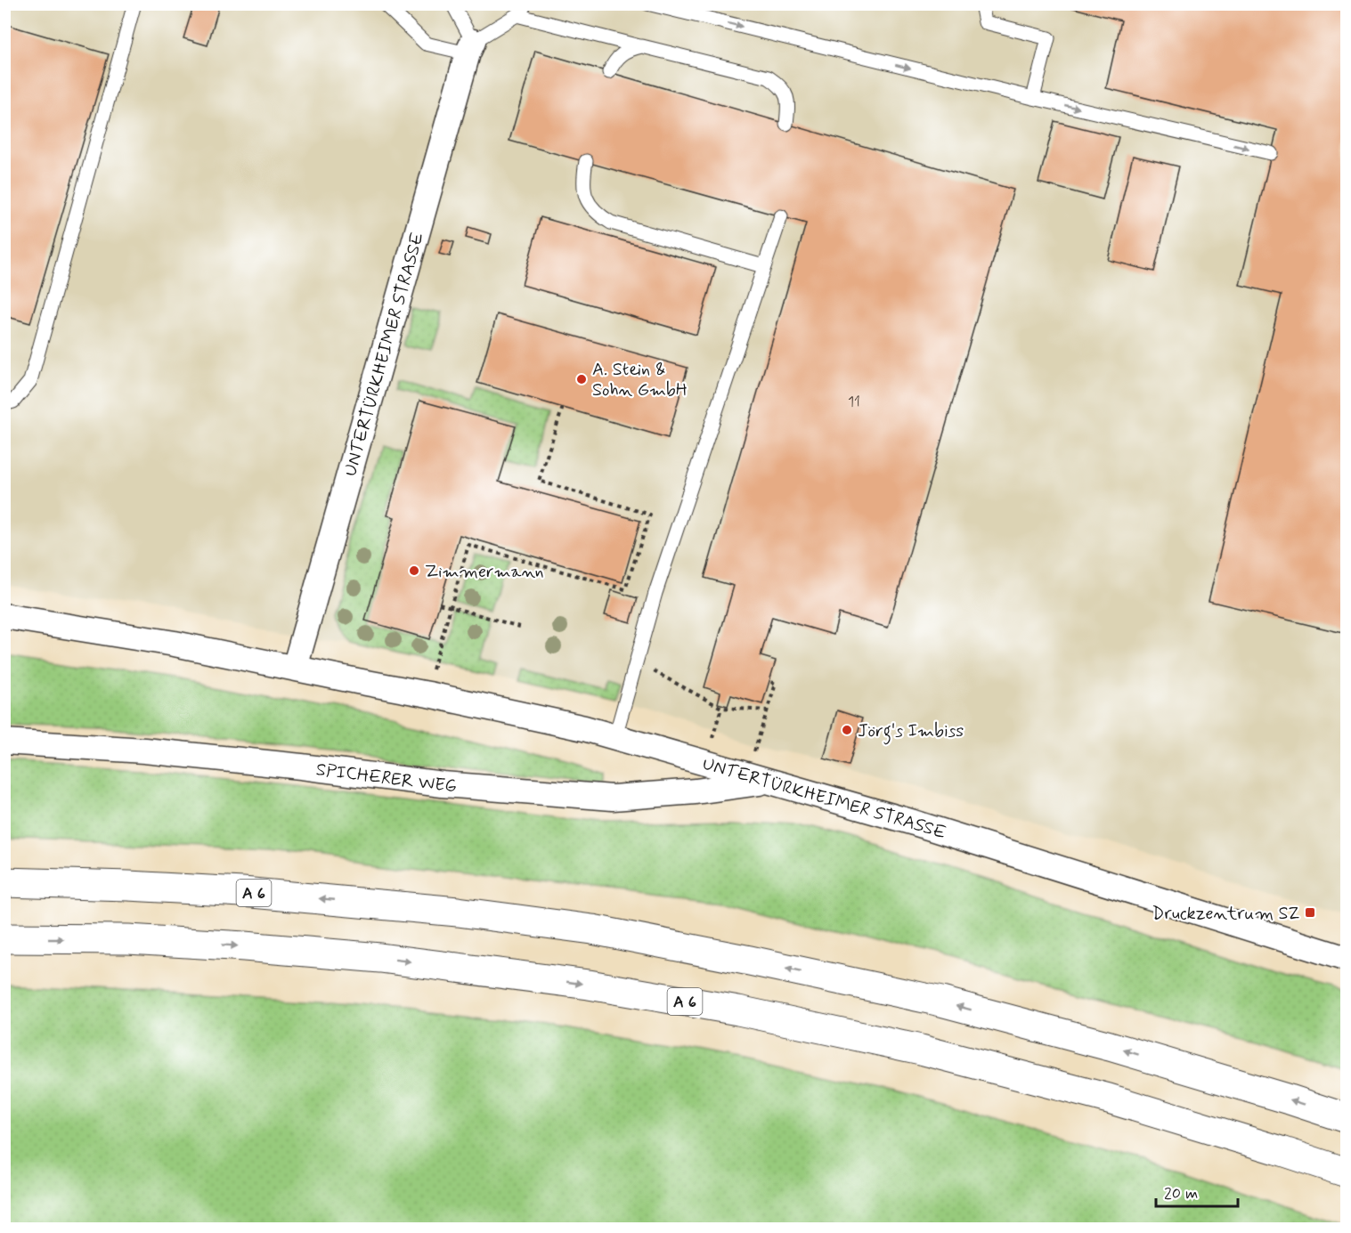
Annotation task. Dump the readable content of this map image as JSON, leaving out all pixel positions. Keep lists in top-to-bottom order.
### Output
{
  "streets": {
    "highway": ["A 6"],
    "street": ["UNTERTÜRKHEIMER STRASSE", "SPICHERER WEG"]
  },
  "crossings": [
    ["UNTERTÜRKHEIMER STRASSE", "SPICHERER WEG"]
  ],
  "places": {
    "other": ["A. Stein & Sohn GmbH", "Zimmermann", "Jörg's Imbiss"],
    "transit": ["Druckzentrum SZ"]
  },
  "house_numbers": ["11"],
  "scale_bar": "20 m"
}
